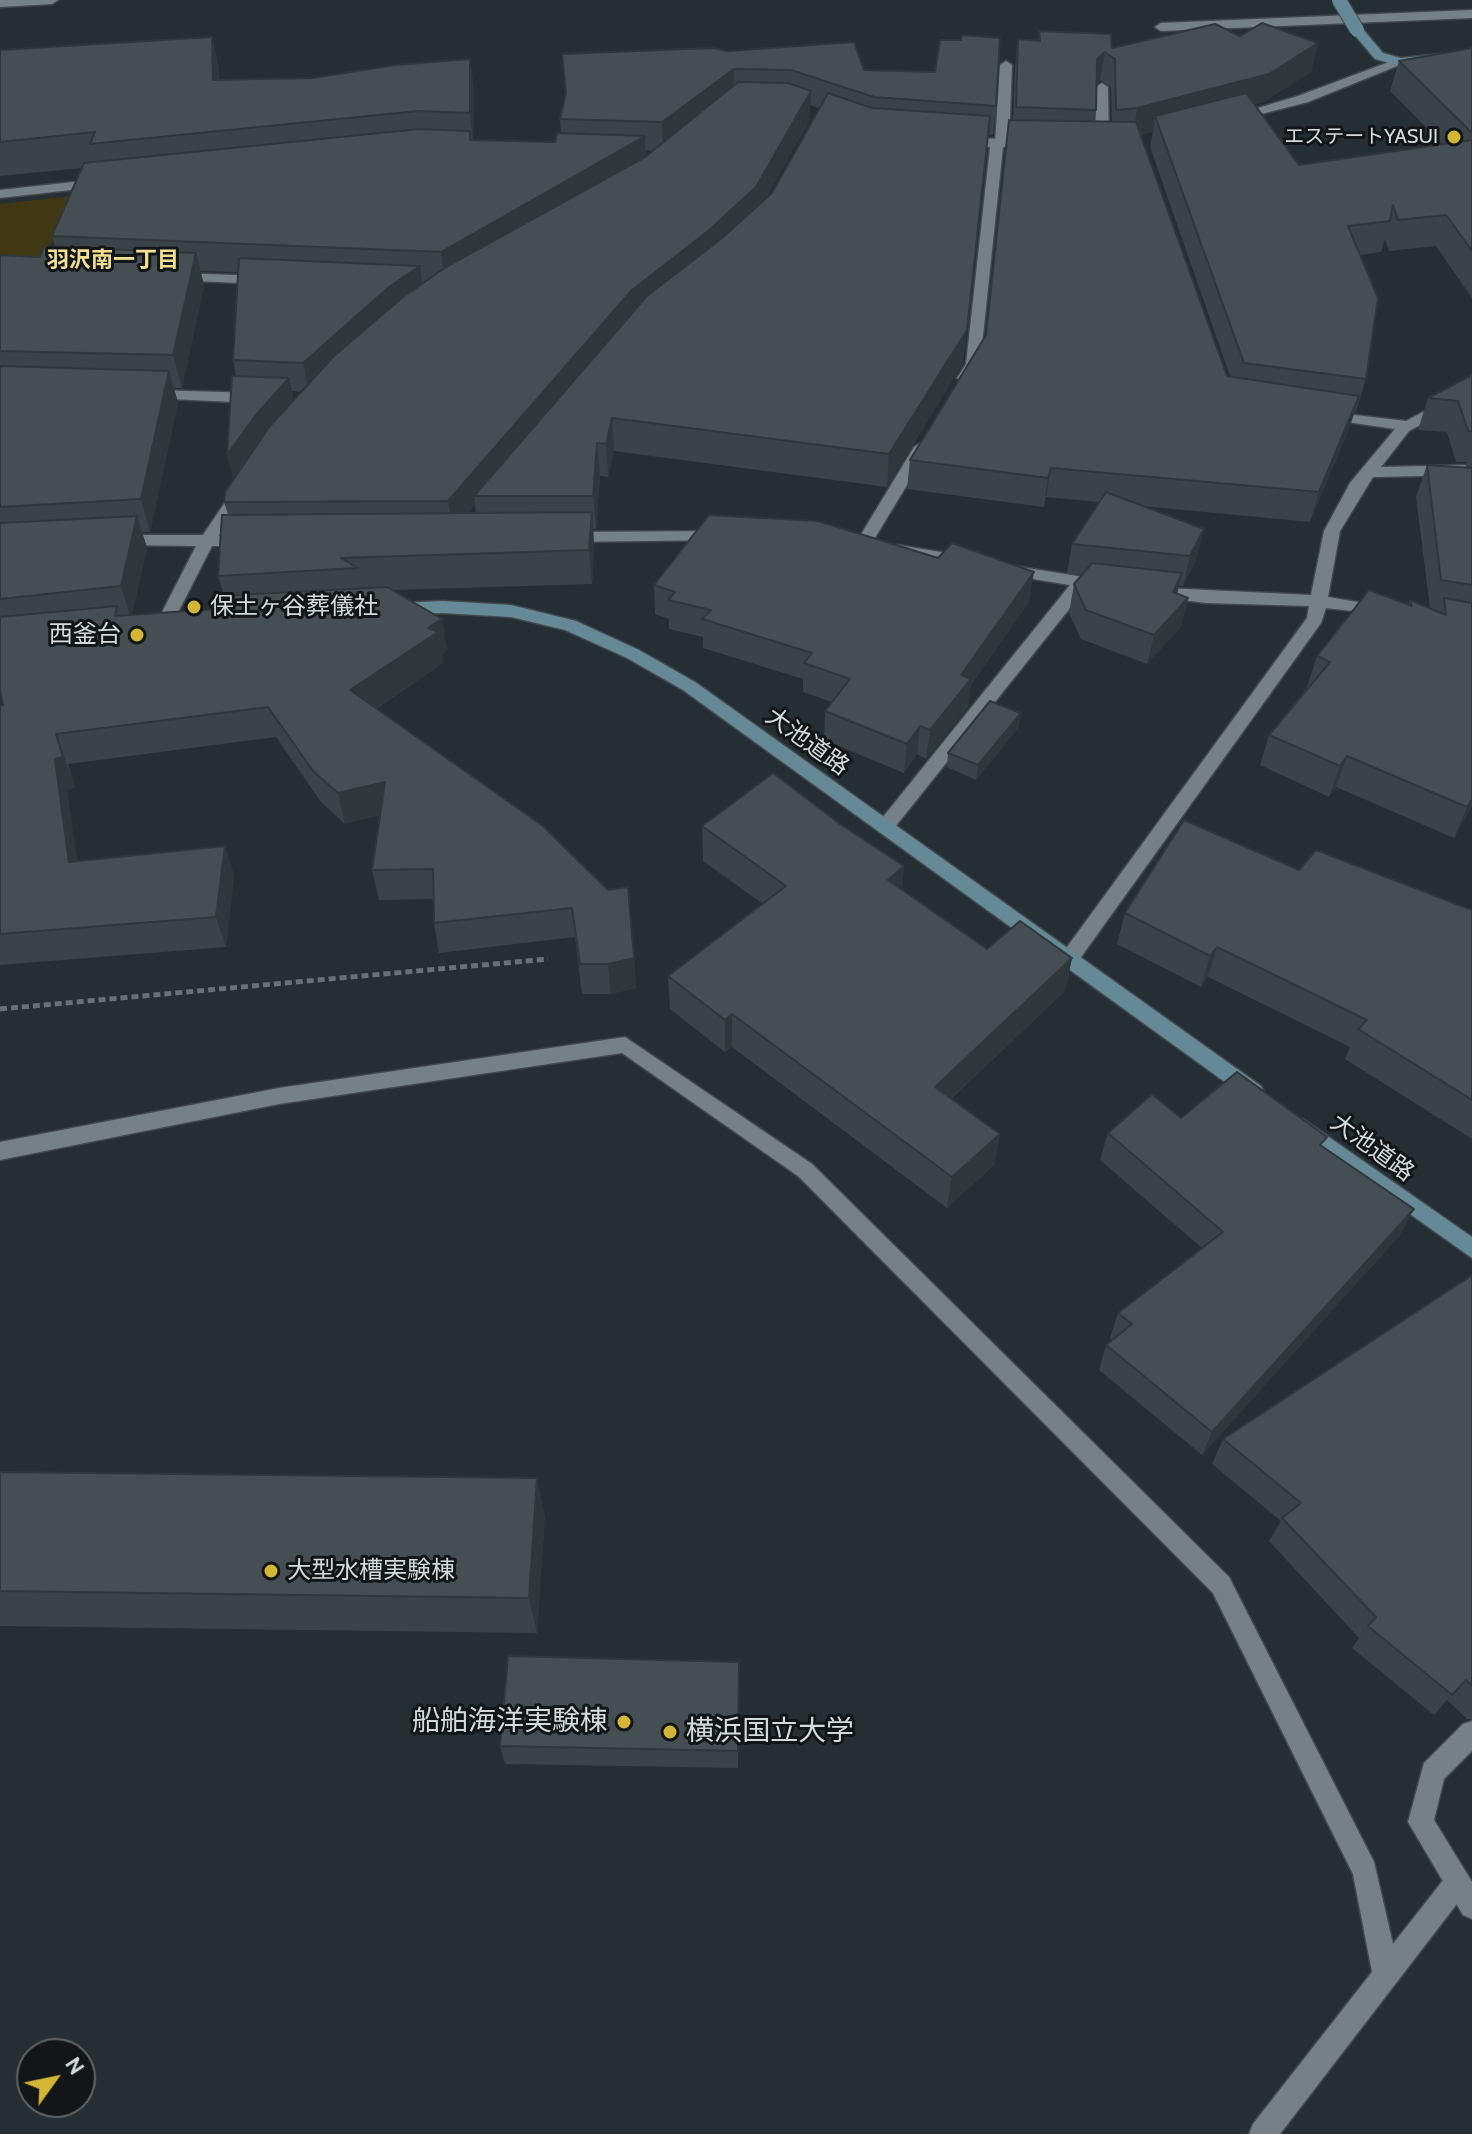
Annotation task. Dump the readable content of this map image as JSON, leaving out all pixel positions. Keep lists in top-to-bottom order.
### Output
{
  "streets": {
    "street": ["大池道路"]
  },
  "districts": ["羽沢南一丁目"],
  "places": [
    "エステートYASUI",
    "保土ヶ谷葬儀社",
    "西釜台",
    "大型水槽実験棟",
    "船舶海洋実験棟",
    "横浜国立大学"
  ],
  "north": "top right"
}
